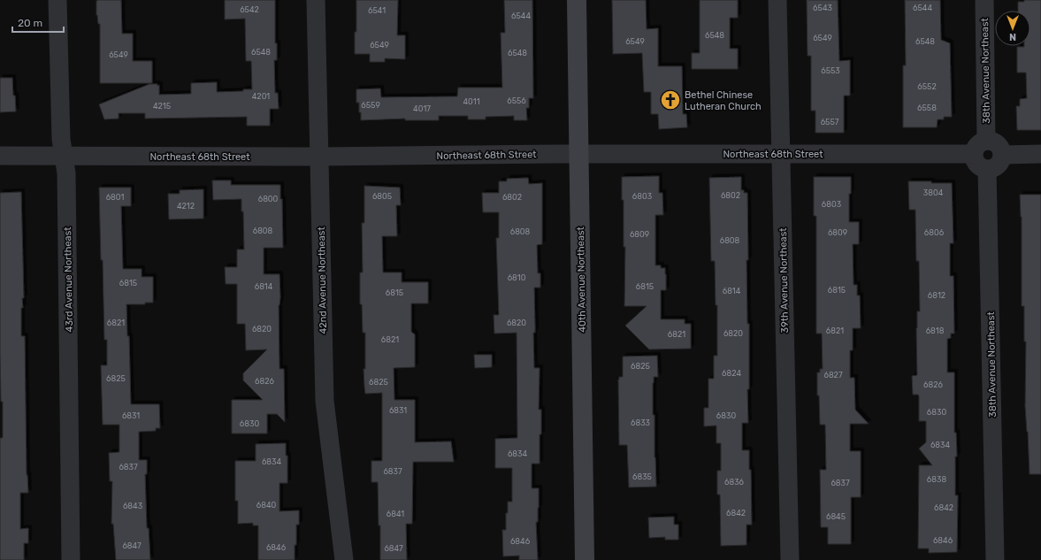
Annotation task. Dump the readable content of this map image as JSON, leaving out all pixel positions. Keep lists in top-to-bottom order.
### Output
{
  "streets": {
    "street": [
      "38th Avenue Northeast",
      "Northeast 68th Street",
      "43rd Avenue Northeast",
      "40th Avenue Northeast",
      "42nd Avenue Northeast",
      "39th Avenue Northeast"
    ]
  },
  "crossings": [
    ["38th Avenue Northeast", "Northeast 68th Street"],
    ["Northeast 68th Street", "43rd Avenue Northeast"],
    ["Northeast 68th Street", "40th Avenue Northeast"],
    ["Northeast 68th Street", "42nd Avenue Northeast"],
    ["Northeast 68th Street", "39th Avenue Northeast"]
  ],
  "places": {
    "church": ["Bethel Chinese Lutheran Church"]
  },
  "house_numbers": [
    "6543",
    "6544",
    "6542",
    "6541",
    "6544",
    "6548",
    "6549",
    "6549",
    "6548",
    "6549",
    "6548",
    "6548",
    "6549",
    "6553",
    "6552",
    "4201",
    "6556",
    "4011",
    "6559",
    "4215",
    "6558",
    "4017",
    "6557",
    "3804",
    "6802",
    "6805",
    "6803",
    "6801",
    "6802",
    "6800",
    "6803",
    "4212",
    "6808",
    "6808",
    "6809",
    "6806",
    "6809",
    "6808",
    "6810",
    "6815",
    "6814",
    "6815",
    "6815",
    "6814",
    "6815",
    "6812",
    "6821",
    "6820",
    "6820",
    "6821",
    "6818",
    "6820",
    "6821",
    "6821",
    "6825",
    "6824",
    "6827",
    "6825",
    "6826",
    "6825",
    "6826",
    "6831",
    "6830",
    "6831",
    "6830",
    "6833",
    "6830",
    "6834",
    "6834",
    "6834",
    "6837",
    "6837",
    "6835",
    "6838",
    "6836",
    "6837",
    "6840",
    "6843",
    "6842",
    "6842",
    "6841",
    "6845",
    "6846",
    "6846",
    "6847",
    "6846",
    "6847"
  ],
  "scale_bar": "20 m",
  "north": "bottom"
}
